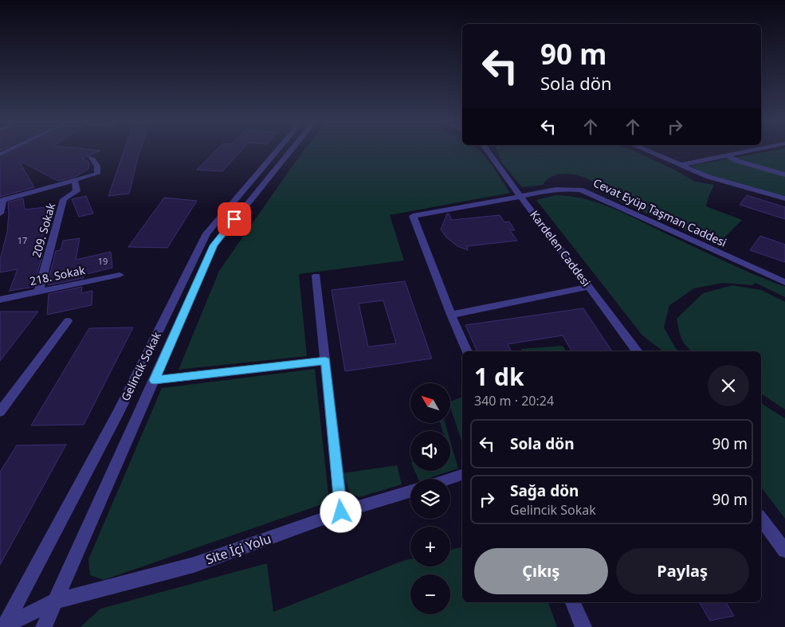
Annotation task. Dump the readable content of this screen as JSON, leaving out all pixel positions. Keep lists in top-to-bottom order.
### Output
{
  "streets": {
    "street": [
      "Cevat Eyüp Taşman Caddesi",
      "209. Sokak",
      "Kardelen Caddesi",
      "218. Sokak",
      "Gelincik Sokak",
      "Site İçi Yolu"
    ]
  },
  "crossings": [
    ["Cevat Eyüp Taşman Caddesi", "Kardelen Caddesi"],
    ["209. Sokak", "218. Sokak"],
    ["Gelincik Sokak", "Site İçi Yolu"]
  ],
  "house_numbers": ["17", "19"],
  "north": "top left",
  "page": {
    "turn": ["90 m", "Sola dön"],
    "heading": ["1 dk", "340 m · 20:24"],
    "map_buttons": ["+", "−"],
    "list": [
      {
        "name": "Sola dön",
        "value": "90 m"
      },
      {
        "name": "Sağa dön",
        "note": "Gelincik Sokak",
        "value": "90 m"
      }
    ],
    "buttons": ["Çıkış", "Paylaş"]
  }
}
